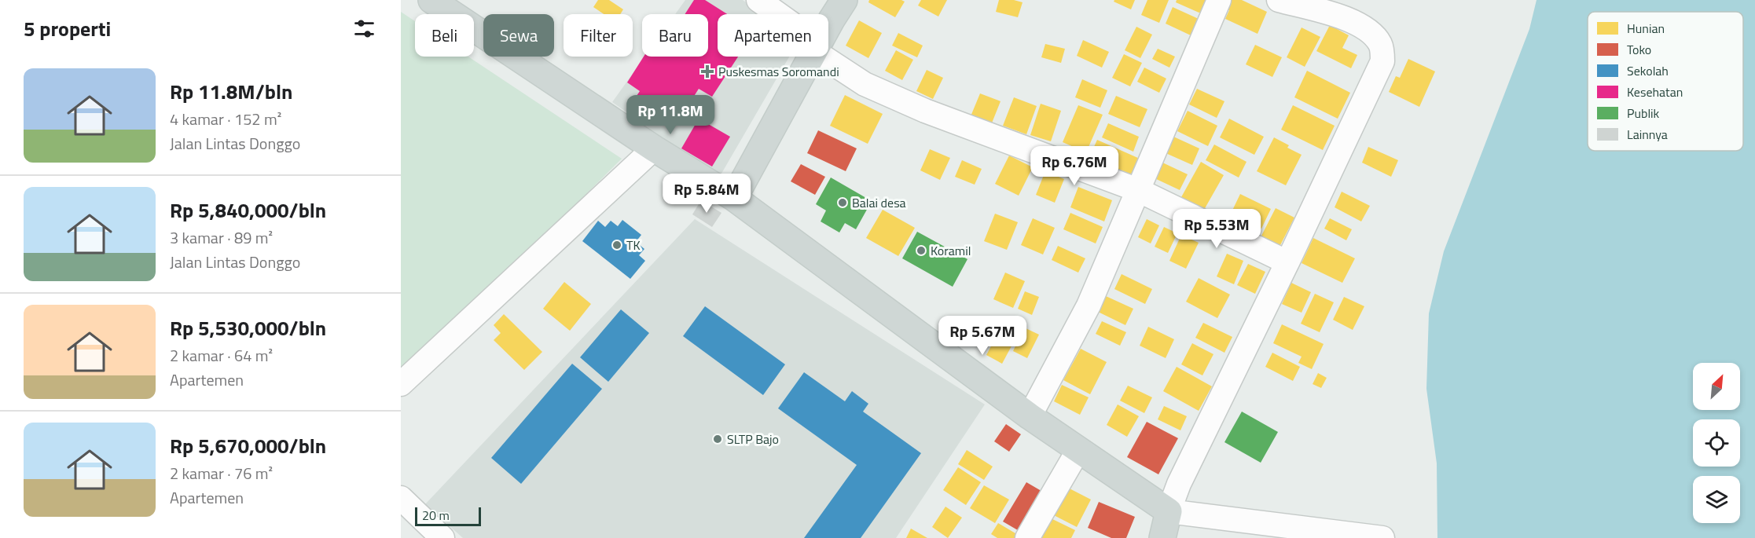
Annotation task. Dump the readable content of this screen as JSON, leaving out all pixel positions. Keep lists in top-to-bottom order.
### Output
{
  "places": {
    "health": ["Puskesmas Soromandi"],
    "other": [
      "Balai desa",
      "TK",
      "Koramil",
      "SLTP Bajo"
    ]
  },
  "legend": [
    "Hunian",
    "Toko",
    "Sekolah",
    "Kesehatan",
    "Publik",
    "Lainnya"
  ],
  "scale_bar": "20 m",
  "north": "top right",
  "page": {
    "heading": "5 properti",
    "chip": [
      "Beli",
      "Sewa",
      "Filter",
      "Baru",
      "Apartemen"
    ],
    "list": [
      {
        "name": "Rp 11.8M/bln",
        "note": "4 kamar · 152 m² · Jalan Lintas Donggo"
      },
      {
        "name": "Rp 5,840,000/bln",
        "note": "3 kamar · 89 m² · Jalan Lintas Donggo"
      },
      {
        "name": "Rp 5,530,000/bln",
        "note": "2 kamar · 64 m² · Apartemen"
      },
      {
        "name": "Rp 5,670,000/bln",
        "note": "2 kamar · 76 m² · Apartemen"
      }
    ],
    "price": [
      "Rp 11.8M",
      "Rp 6.76M",
      "Rp 5.84M",
      "Rp 5.53M",
      "Rp 5.67M"
    ],
    "scale": "20 m"
  }
}
